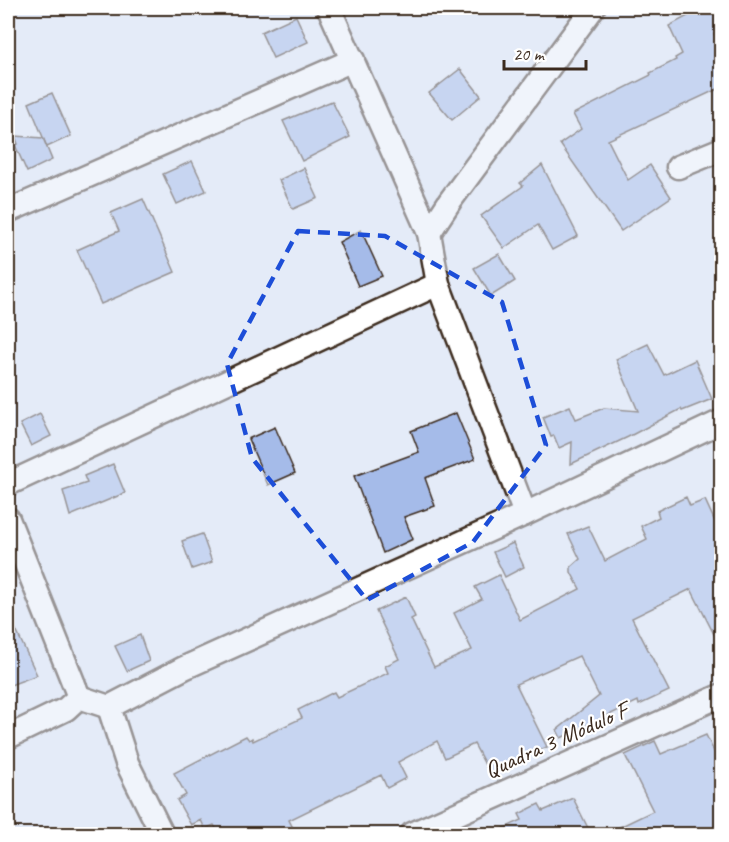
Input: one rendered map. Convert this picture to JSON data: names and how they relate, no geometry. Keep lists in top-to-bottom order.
{
  "streets": {
    "street": ["Quadra 3 Módulo F"]
  },
  "scale_bar": "20 m"
}
